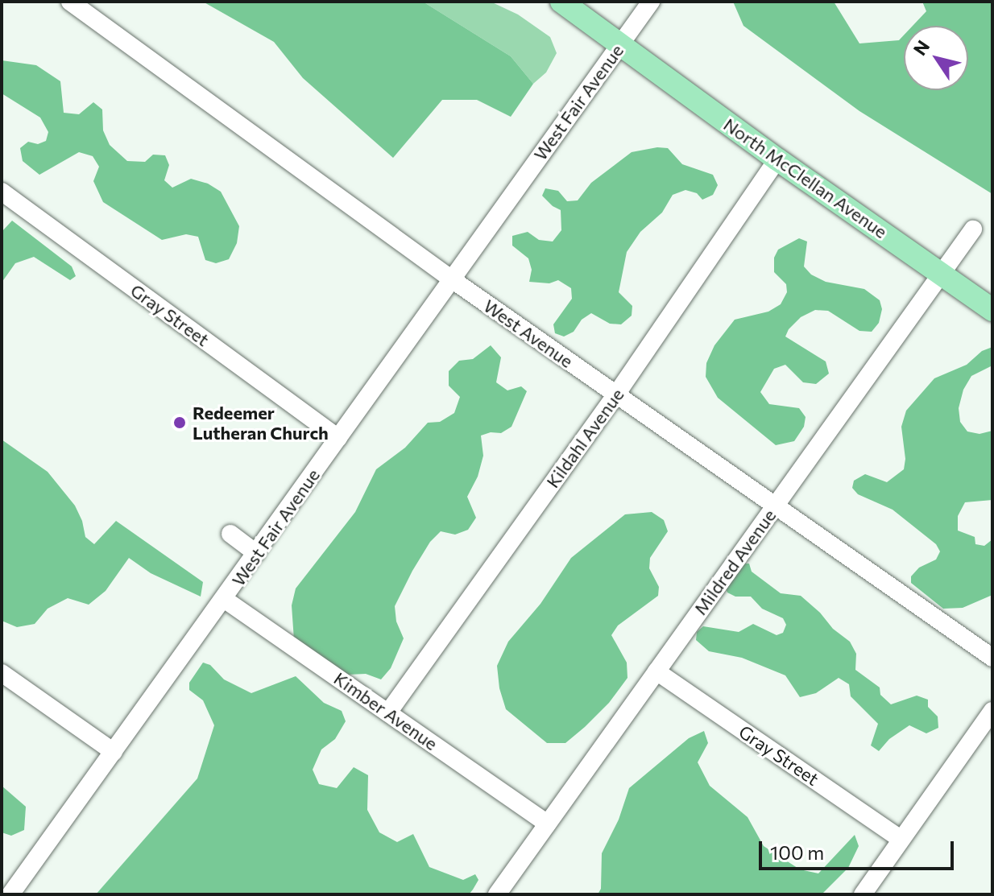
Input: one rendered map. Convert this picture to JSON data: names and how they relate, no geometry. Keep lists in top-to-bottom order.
{
  "streets": {
    "main road": ["North McClellan Avenue"],
    "street": [
      "West Fair Avenue",
      "Gray Street",
      "West Avenue",
      "Kildahl Avenue",
      "Mildred Avenue",
      "Kimber Avenue"
    ]
  },
  "crossings": [
    ["West Fair Avenue", "North McClellan Avenue"],
    ["West Fair Avenue", "Gray Street"],
    ["West Fair Avenue", "West Avenue"],
    ["West Fair Avenue", "Kimber Avenue"],
    ["North McClellan Avenue", "Kildahl Avenue"],
    ["North McClellan Avenue", "Mildred Avenue"],
    ["Gray Street", "Mildred Avenue"],
    ["West Avenue", "Kildahl Avenue"],
    ["West Avenue", "Mildred Avenue"],
    ["Kildahl Avenue", "Kimber Avenue"],
    ["Mildred Avenue", "Kimber Avenue"]
  ],
  "places": ["Redeemer Lutheran Church"],
  "scale_bar": "100 m",
  "north": "top left"
}
